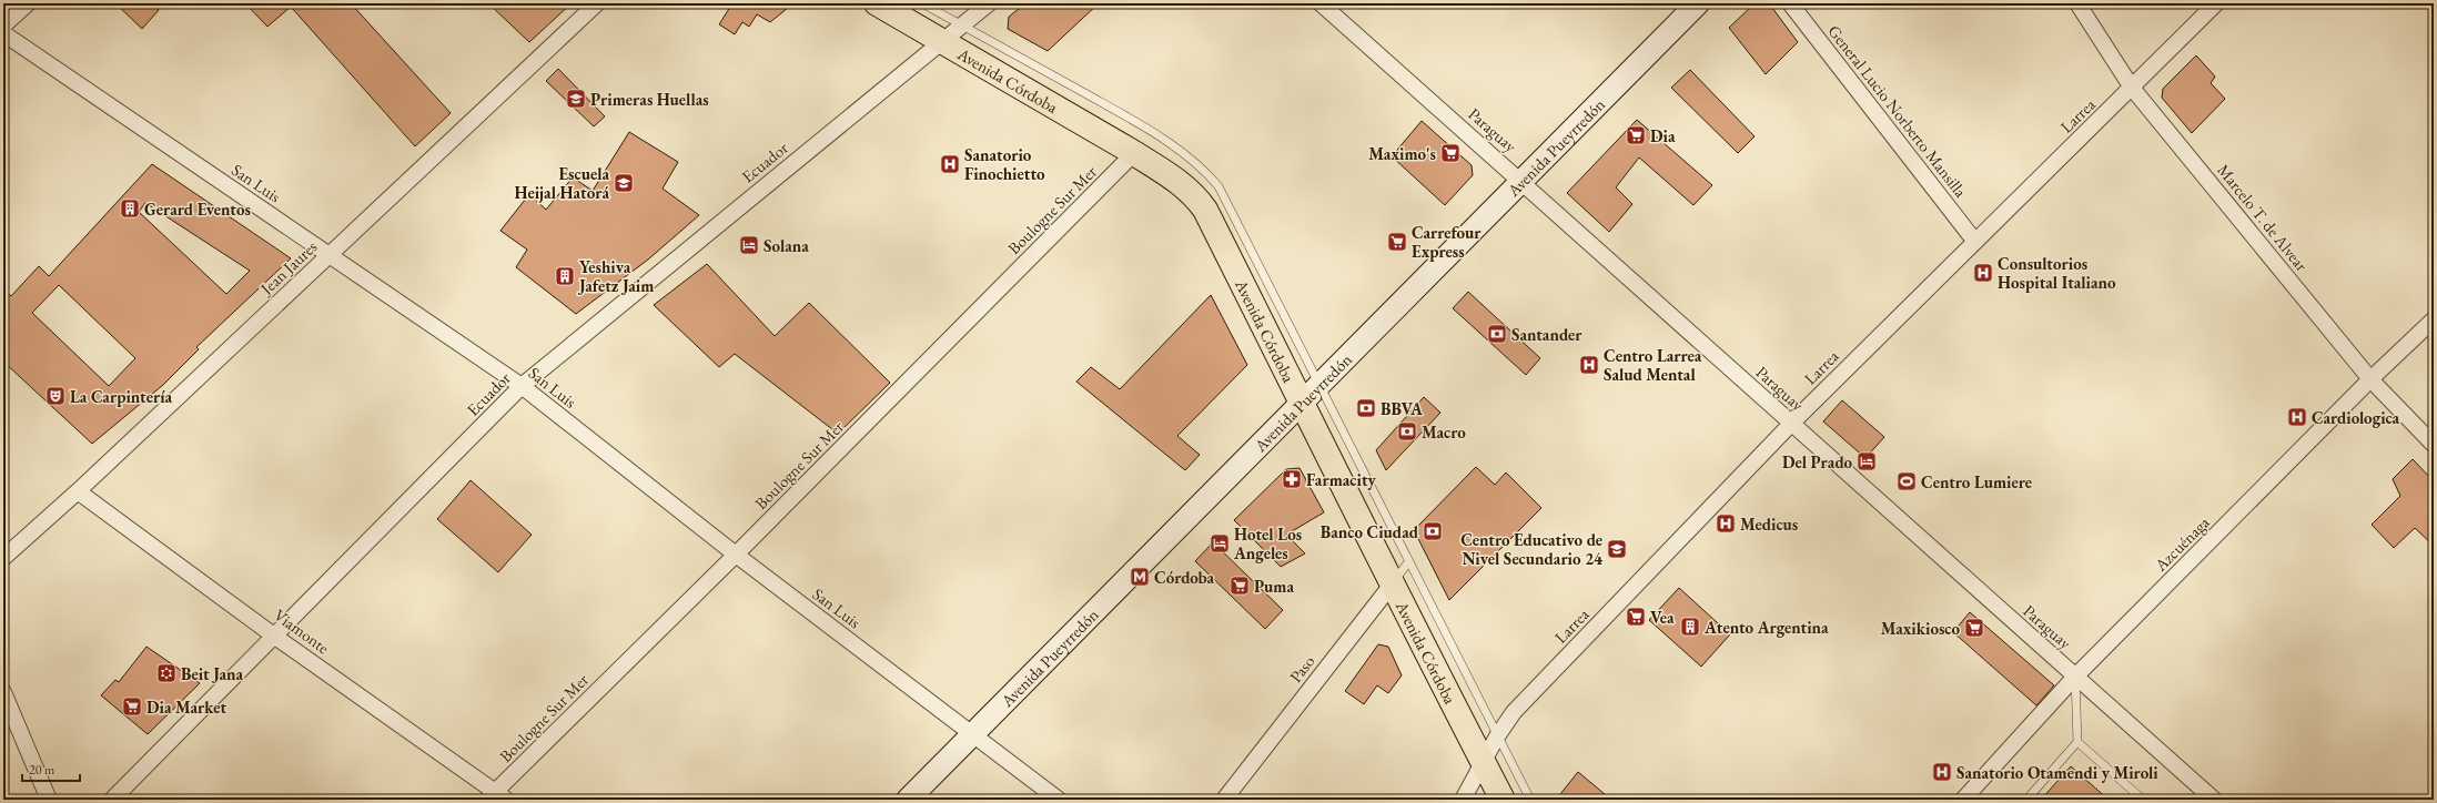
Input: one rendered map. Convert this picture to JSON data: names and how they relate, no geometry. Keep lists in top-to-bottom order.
{
  "streets": {
    "main road": ["Avenida Córdoba", "Avenida Pueyrredón"],
    "street": [
      "General Lucio Norberto Mansilla",
      "Larrea",
      "Paraguay",
      "Ecuador",
      "San Luis",
      "Boulogne Sur Mer",
      "Marcelo T. de Alvear",
      "Jean Jaures",
      "Azcuénaga",
      "Viamonte",
      "Paso"
    ]
  },
  "crossings": [
    ["Avenida Córdoba", "Larrea"],
    ["Avenida Córdoba", "Avenida Pueyrredón"],
    ["Avenida Córdoba", "Ecuador"],
    ["Avenida Córdoba", "Boulogne Sur Mer"],
    ["Avenida Córdoba", "Paso"],
    ["General Lucio Norberto Mansilla", "Larrea"],
    ["Larrea", "Paraguay"],
    ["Larrea", "Marcelo T. de Alvear"],
    ["Paraguay", "Avenida Pueyrredón"],
    ["Paraguay", "Azcuénaga"],
    ["Avenida Pueyrredón", "San Luis"],
    ["Ecuador", "San Luis"],
    ["Ecuador", "Viamonte"],
    ["San Luis", "Boulogne Sur Mer"],
    ["San Luis", "Jean Jaures"],
    ["Boulogne Sur Mer", "Viamonte"],
    ["Marcelo T. de Alvear", "Azcuénaga"],
    ["Jean Jaures", "Viamonte"]
  ],
  "places": {
    "school or university": ["Primeras Huellas", "Escuela Heijal Hatorá", "Centro Educativo de Nivel Secundario 24"],
    "supermarket": [
      "Dia",
      "Maximo's",
      "Carrefour Express",
      "Puma",
      "Vea",
      "Maxikiosco",
      "Dia Market"
    ],
    "hospital": [
      "Sanatorio Finochietto",
      "Consultorios Hospital Italiano",
      "Centro Larrea Salud Mental",
      "Cardiologica",
      "Medicus",
      "Sanatorio Otamendi y Miroli"
    ],
    "building": ["Gerard Eventos", "Yeshiva Jafetz Jaim", "Atento Argentina"],
    "hotel": ["Solana", "Del Prado", "Hotel Los Angeles"],
    "bank": [
      "Santander",
      "BBVA",
      "Macro",
      "Banco Ciudad"
    ],
    "theatre": ["La Carpintería"],
    "pharmacy": ["Farmacity"],
    "sports": ["Centro Lumiere"],
    "metro station": ["Córdoba"],
    "synagogue": ["Beit Jana"]
  },
  "scale_bar": "20 m"
}
